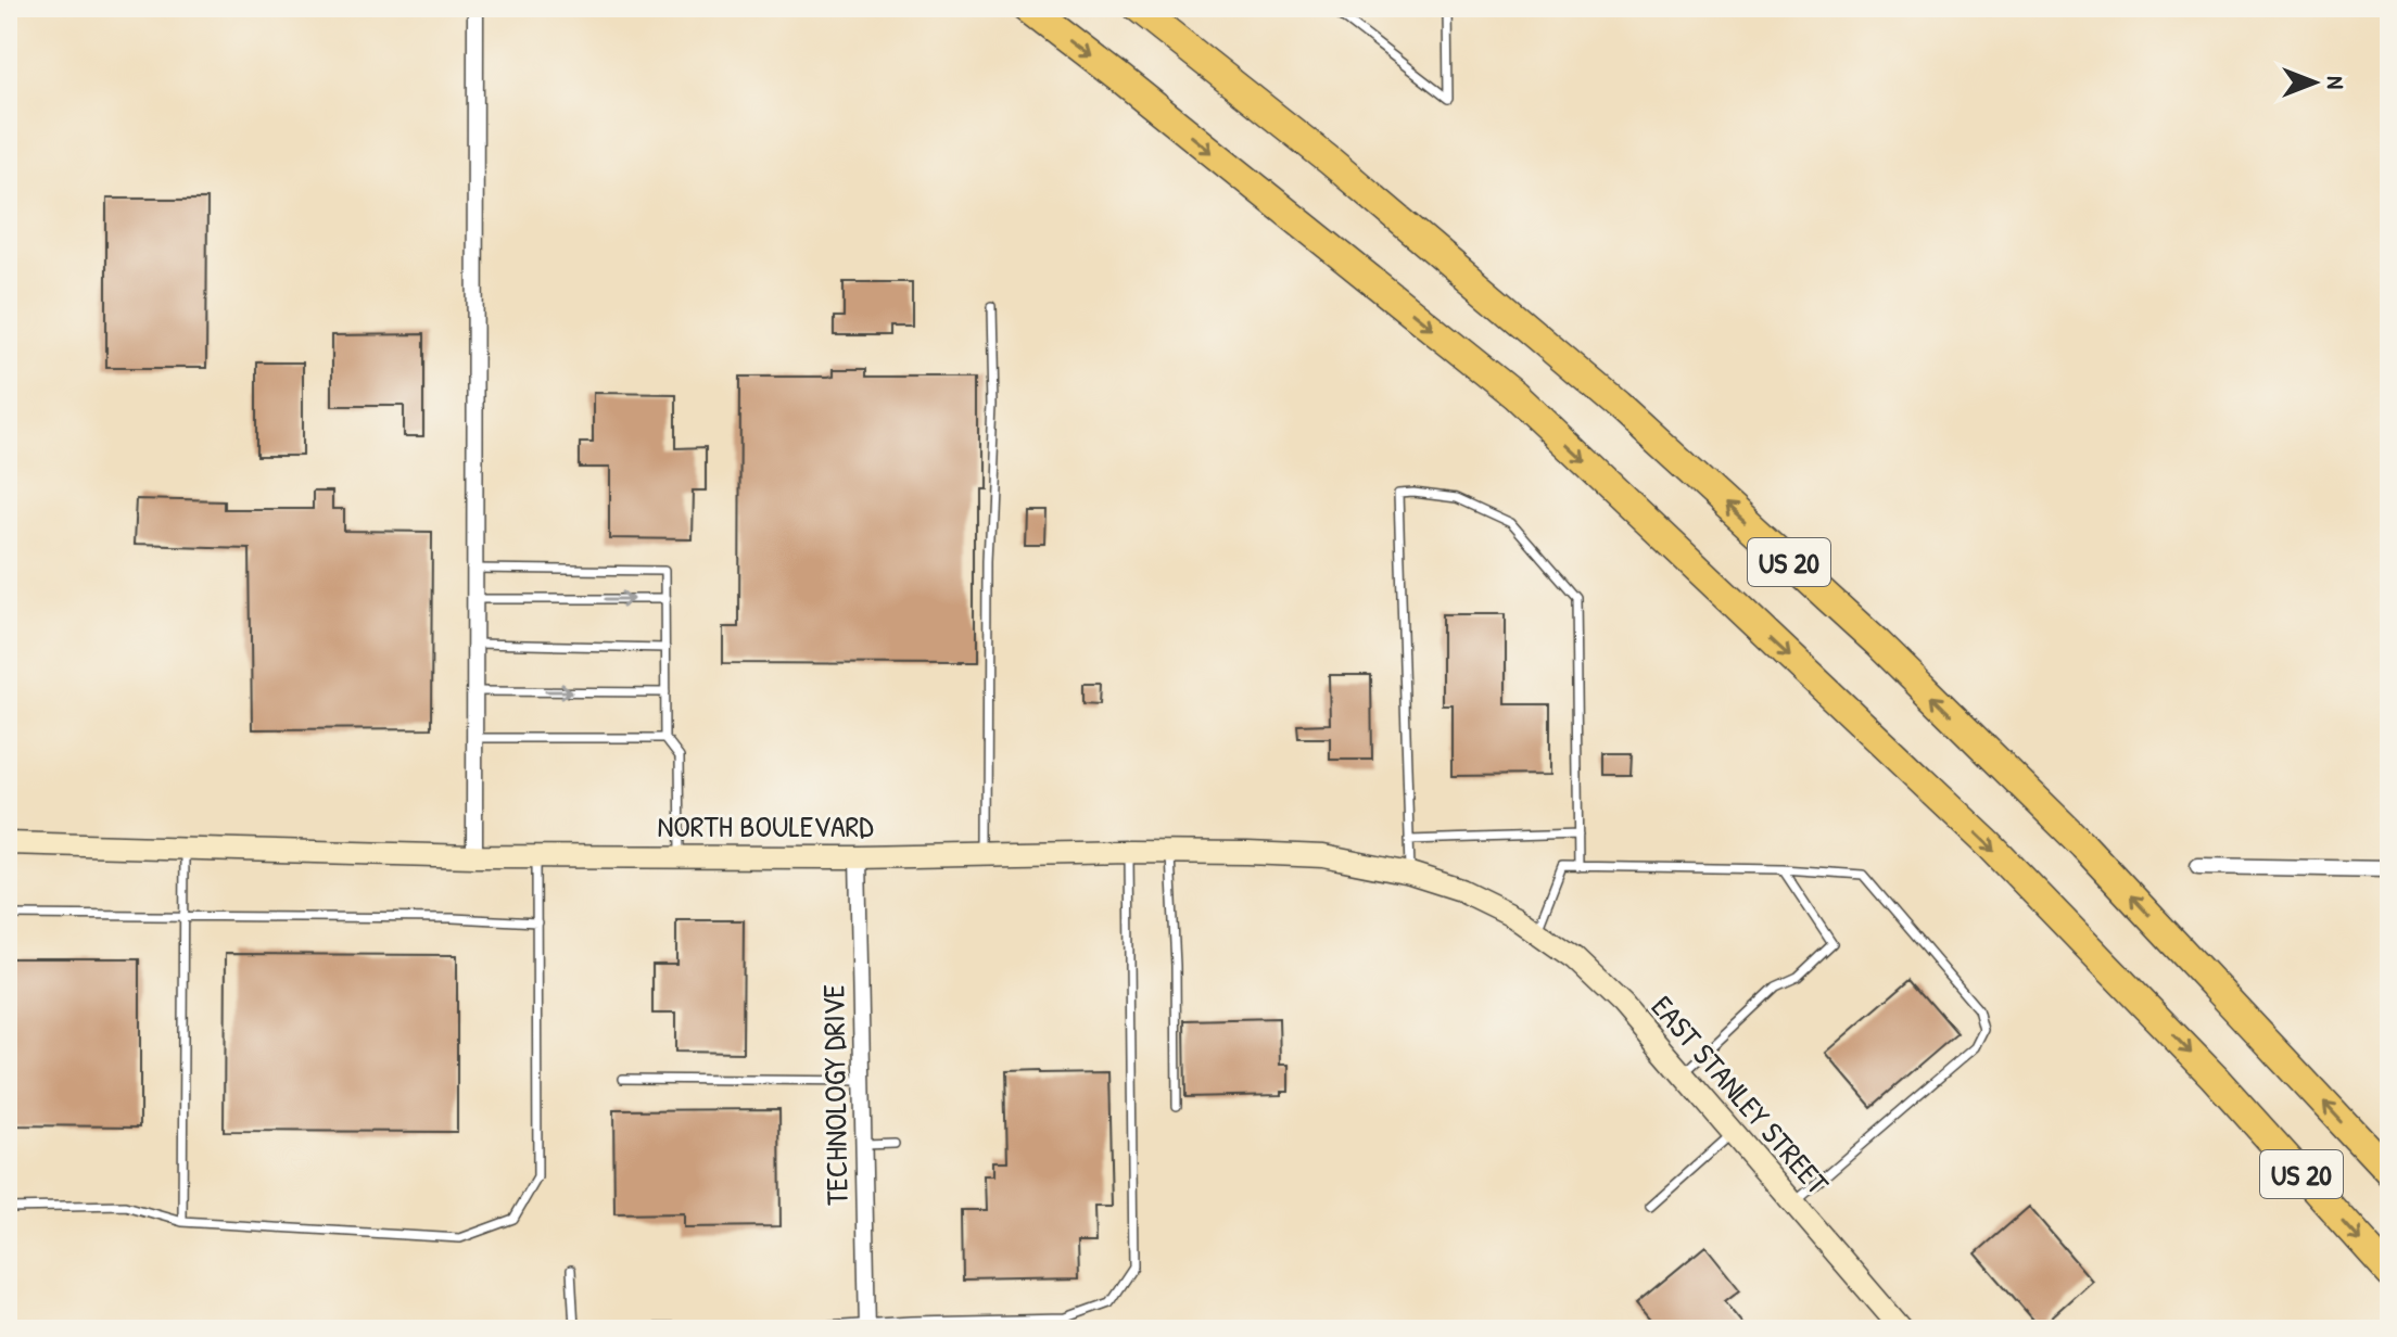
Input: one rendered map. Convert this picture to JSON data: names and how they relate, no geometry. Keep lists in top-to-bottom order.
{
  "streets": {
    "highway": ["US 20"],
    "street": ["NORTH BOULEVARD", "TECHNOLOGY DRIVE", "EAST STANLEY STREET"]
  },
  "crossings": [
    ["NORTH BOULEVARD", "TECHNOLOGY DRIVE"],
    ["NORTH BOULEVARD", "EAST STANLEY STREET"]
  ],
  "north": "right"
}
